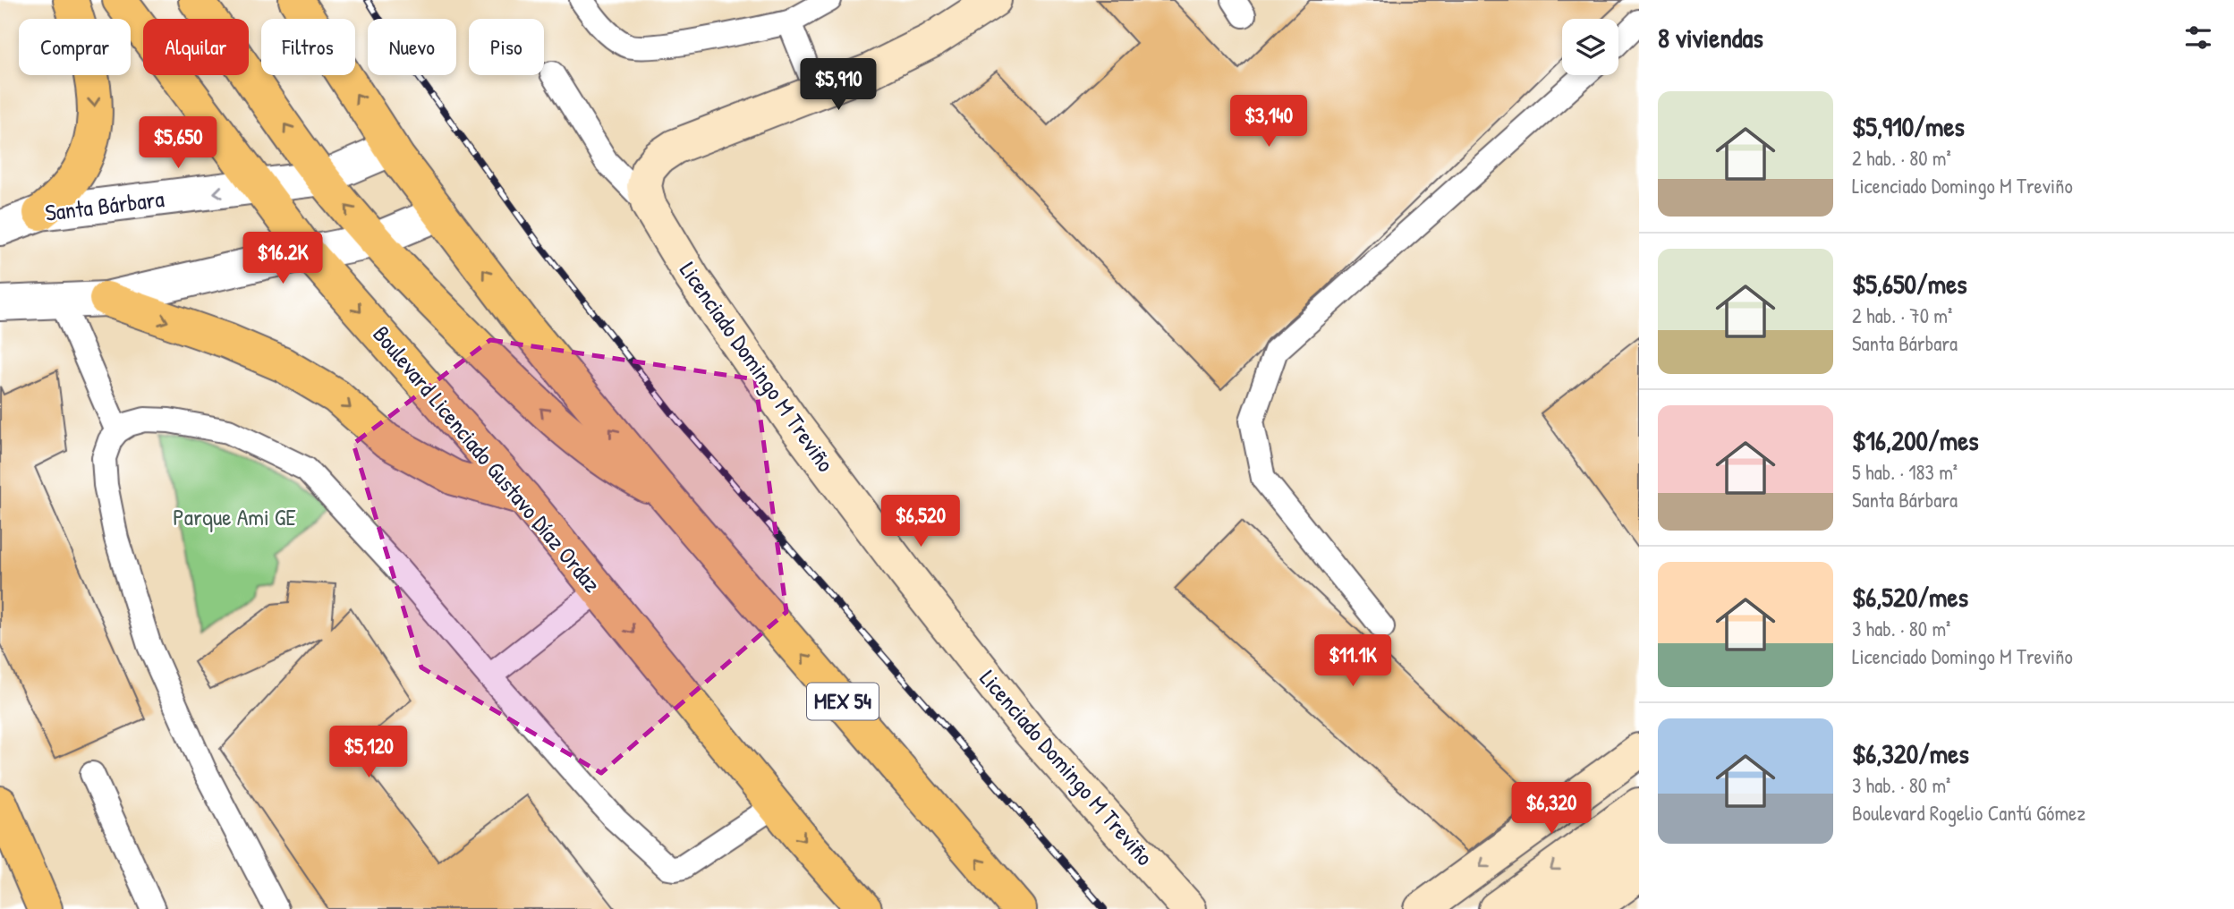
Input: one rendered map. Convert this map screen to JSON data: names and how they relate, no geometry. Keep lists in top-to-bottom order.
{
  "streets": {
    "main road": ["Licenciado Domingo M Treviño", "Boulevard Licenciado Gustavo Díaz Ordaz", "MEX 54"],
    "street": ["Santa Bárbara"]
  },
  "crossings": [
    ["Santa Bárbara", "Boulevard Licenciado Gustavo Díaz Ordaz"],
    ["Santa Bárbara", "MEX 54"]
  ],
  "parks": ["Parque Ami GE"],
  "page": {
    "heading": "8 viviendas",
    "chip": [
      "Comprar",
      "Alquilar",
      "Filtros",
      "Nuevo",
      "Piso"
    ],
    "price": [
      "$5,910",
      "$3,140",
      "$5,650",
      "$16.2K",
      "$6,520",
      "$11.1K",
      "$5,120",
      "$6,320"
    ],
    "list": [
      {
        "name": "$5,910/mes",
        "note": "2 hab. · 80 m² · Licenciado Domingo M Treviño"
      },
      {
        "name": "$5,650/mes",
        "note": "2 hab. · 70 m² · Santa Bárbara"
      },
      {
        "name": "$16,200/mes",
        "note": "5 hab. · 183 m² · Santa Bárbara"
      },
      {
        "name": "$6,520/mes",
        "note": "3 hab. · 80 m² · Licenciado Domingo M Treviño"
      },
      {
        "name": "$6,320/mes",
        "note": "3 hab. · 80 m² · Boulevard Rogelio Cantú Gómez"
      }
    ]
  }
}
